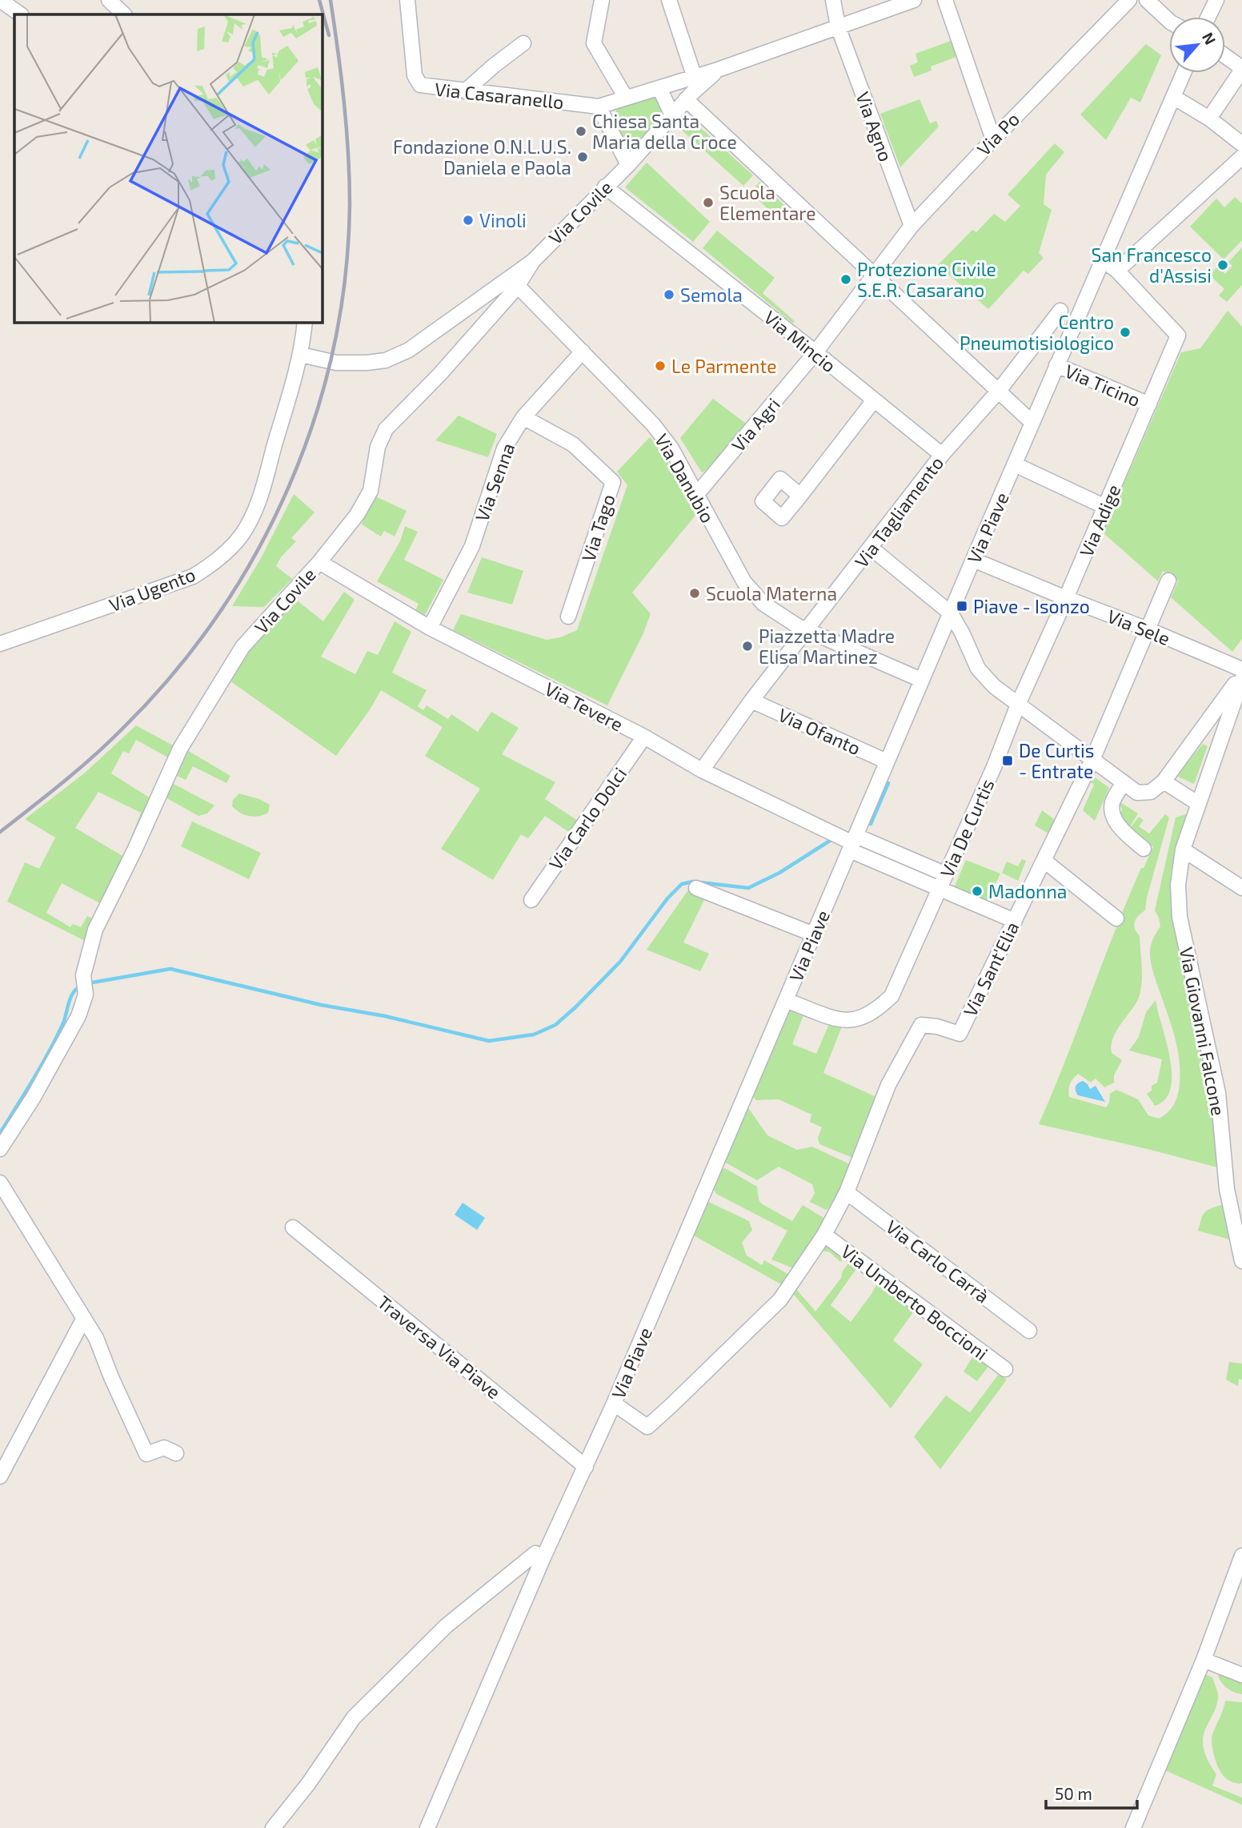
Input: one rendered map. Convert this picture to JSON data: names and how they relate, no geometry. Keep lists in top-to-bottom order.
{
  "streets": {
    "street": [
      "Via Casaranello",
      "Via Agno",
      "Via Po",
      "Via Covile",
      "Via Mincio",
      "Via Ticino",
      "Via Agri",
      "Via Danubio",
      "Via Senna",
      "Via Tagliamento",
      "Via Adige",
      "Via Tago",
      "Via Piave",
      "Via Ugento",
      "Via Sele",
      "Via Tevere",
      "Via Ofanto",
      "Via Carlo Dolci",
      "Via De Curtis",
      "Via Sant'Elia",
      "Via Giovanni Falcone",
      "Via Carlo Carrà",
      "Via Umberto Boccioni",
      "Traversa Via Piave"
    ]
  },
  "crossings": [
    ["Via Agno", "Via Po"],
    ["Via Po", "Via Agri"],
    ["Via Covile", "Via Mincio"],
    ["Via Covile", "Via Danubio"],
    ["Via Covile", "Via Tevere"],
    ["Via Mincio", "Via Agri"],
    ["Via Mincio", "Via Tagliamento"],
    ["Via Ticino", "Via Adige"],
    ["Via Ticino", "Via Piave"],
    ["Via Agri", "Via Danubio"],
    ["Via Danubio", "Via Senna"],
    ["Via Danubio", "Via Tagliamento"],
    ["Via Danubio", "Via Piave"],
    ["Via Senna", "Via Tago"],
    ["Via Senna", "Via Tevere"],
    ["Via Tagliamento", "Via Tevere"],
    ["Via Tagliamento", "Via Ofanto"],
    ["Via Adige", "Via Sele"],
    ["Via Adige", "Via De Curtis"],
    ["Via Piave", "Via Sele"],
    ["Via Piave", "Via Tevere"],
    ["Via Piave", "Via Ofanto"],
    ["Via Piave", "Traversa Via Piave"],
    ["Via Sele", "Via Sant'Elia"],
    ["Via Tevere", "Via Carlo Dolci"],
    ["Via Sant'Elia", "Via Carlo Carrà"]
  ],
  "places": {
    "other": [
      "Chiesa Santa Maria della Croce",
      "Fondazione O.N.L.U.S. Daniela e Paola",
      "Scuola Elementare",
      "Vinoli",
      "San Francesco d'Assisi",
      "Protezione Civile S.E.R. Casarano",
      "Semola",
      "Centro Pneumotisiologico",
      "Le Parmente",
      "Scuola Materna",
      "Piazzetta Madre Elisa Martinez",
      "Madonna"
    ],
    "transit": ["Piave - Isonzo", "De Curtis - Entrate"]
  },
  "scale_bar": "50 m",
  "north": "top right"
}
